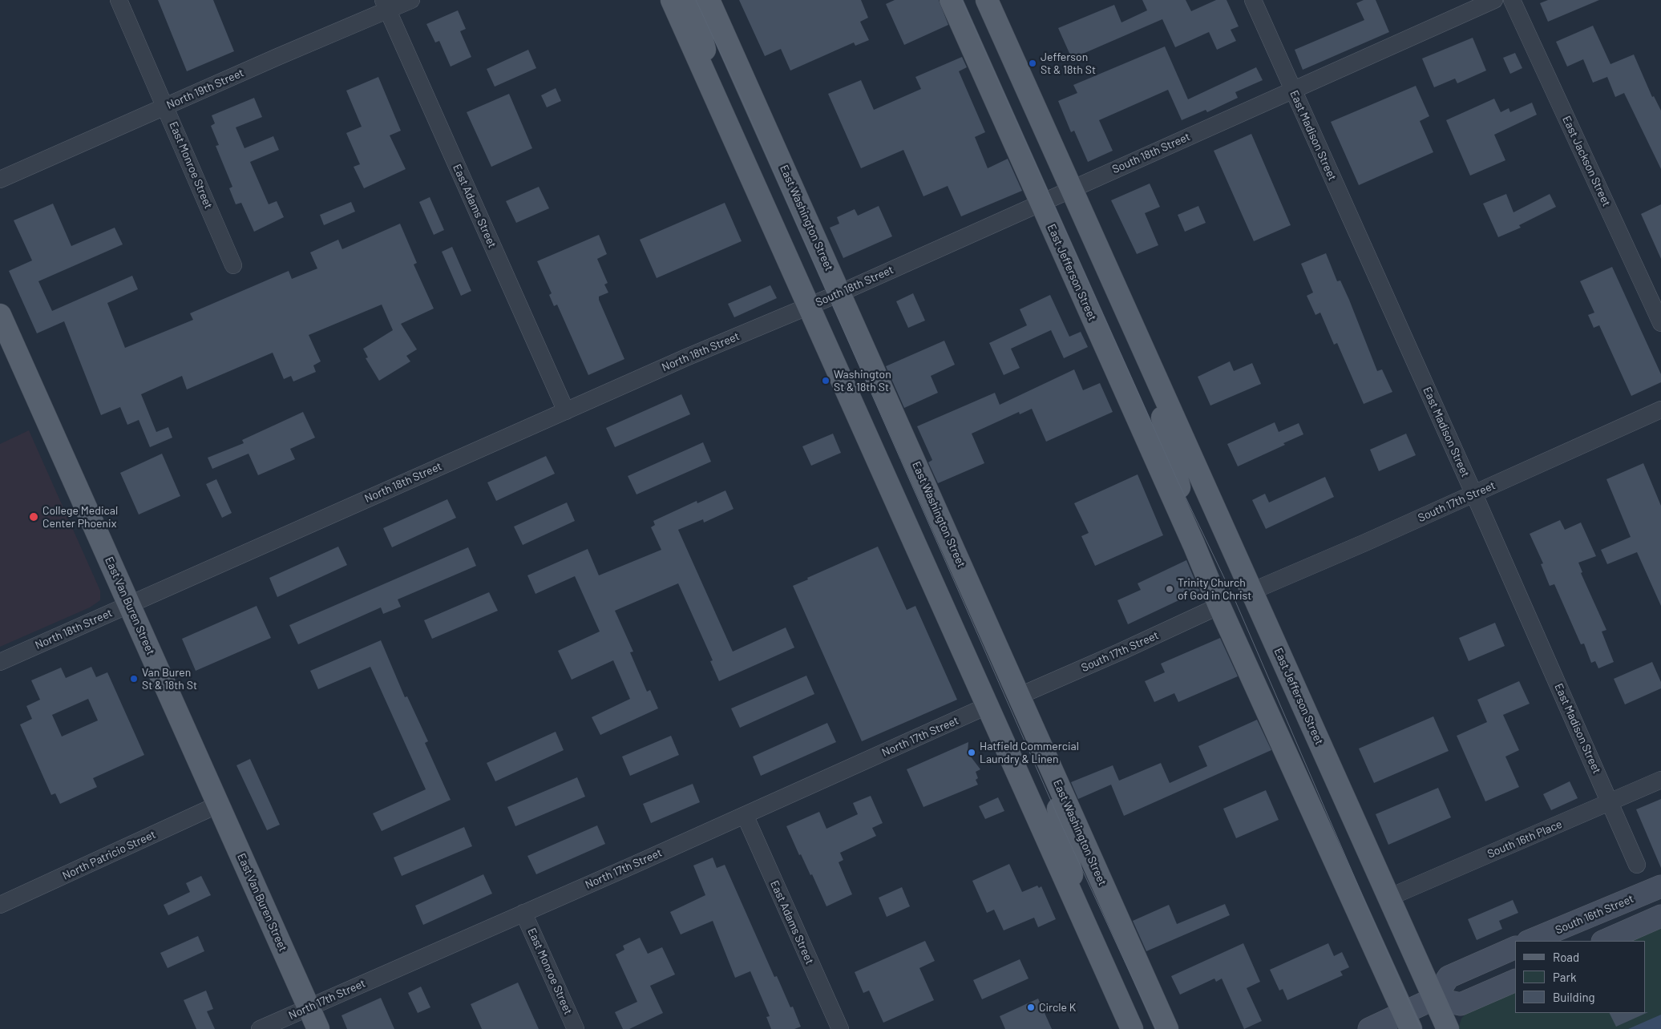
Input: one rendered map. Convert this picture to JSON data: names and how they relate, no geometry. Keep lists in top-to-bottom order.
{
  "streets": {
    "main road": [
      "East Washington Street",
      "East Jefferson Street",
      "East Van Buren Street",
      "South 16th Street"
    ],
    "street": [
      "North 19th Street",
      "East Madison Street",
      "South 18th Street",
      "East Jackson Street",
      "East Monroe Street",
      "East Adams Street",
      "North 18th Street",
      "South 17th Street",
      "North 17th Street",
      "South 16th Place",
      "North Patricio Street"
    ]
  },
  "crossings": [
    ["North 19th Street", "East Monroe Street"],
    ["North 19th Street", "East Adams Street"],
    ["East Madison Street", "South 18th Street"],
    ["East Madison Street", "South 17th Street"],
    ["East Madison Street", "South 16th Place"],
    ["South 18th Street", "East Washington Street"],
    ["South 18th Street", "East Jefferson Street"],
    ["South 18th Street", "North 18th Street"],
    ["East Monroe Street", "North 17th Street"],
    ["East Adams Street", "North 18th Street"],
    ["East Adams Street", "North 17th Street"],
    ["East Washington Street", "South 17th Street"],
    ["East Jefferson Street", "South 17th Street"],
    ["East Jefferson Street", "South 16th Place"],
    ["East Jefferson Street", "South 16th Street"],
    ["North 18th Street", "East Van Buren Street"],
    ["East Van Buren Street", "North 17th Street"],
    ["East Van Buren Street", "North Patricio Street"]
  ],
  "places": [
    "Jefferson St & 18th St",
    "Washington St & 18th St",
    "College Medical Center Phoenix",
    "Trinity Church of God in Christ",
    "Van Buren St & 18th St",
    "Hatfield Commercial Laundry & Linen",
    "Circle K"
  ],
  "legend": ["Road", "Park", "Building"]
}
